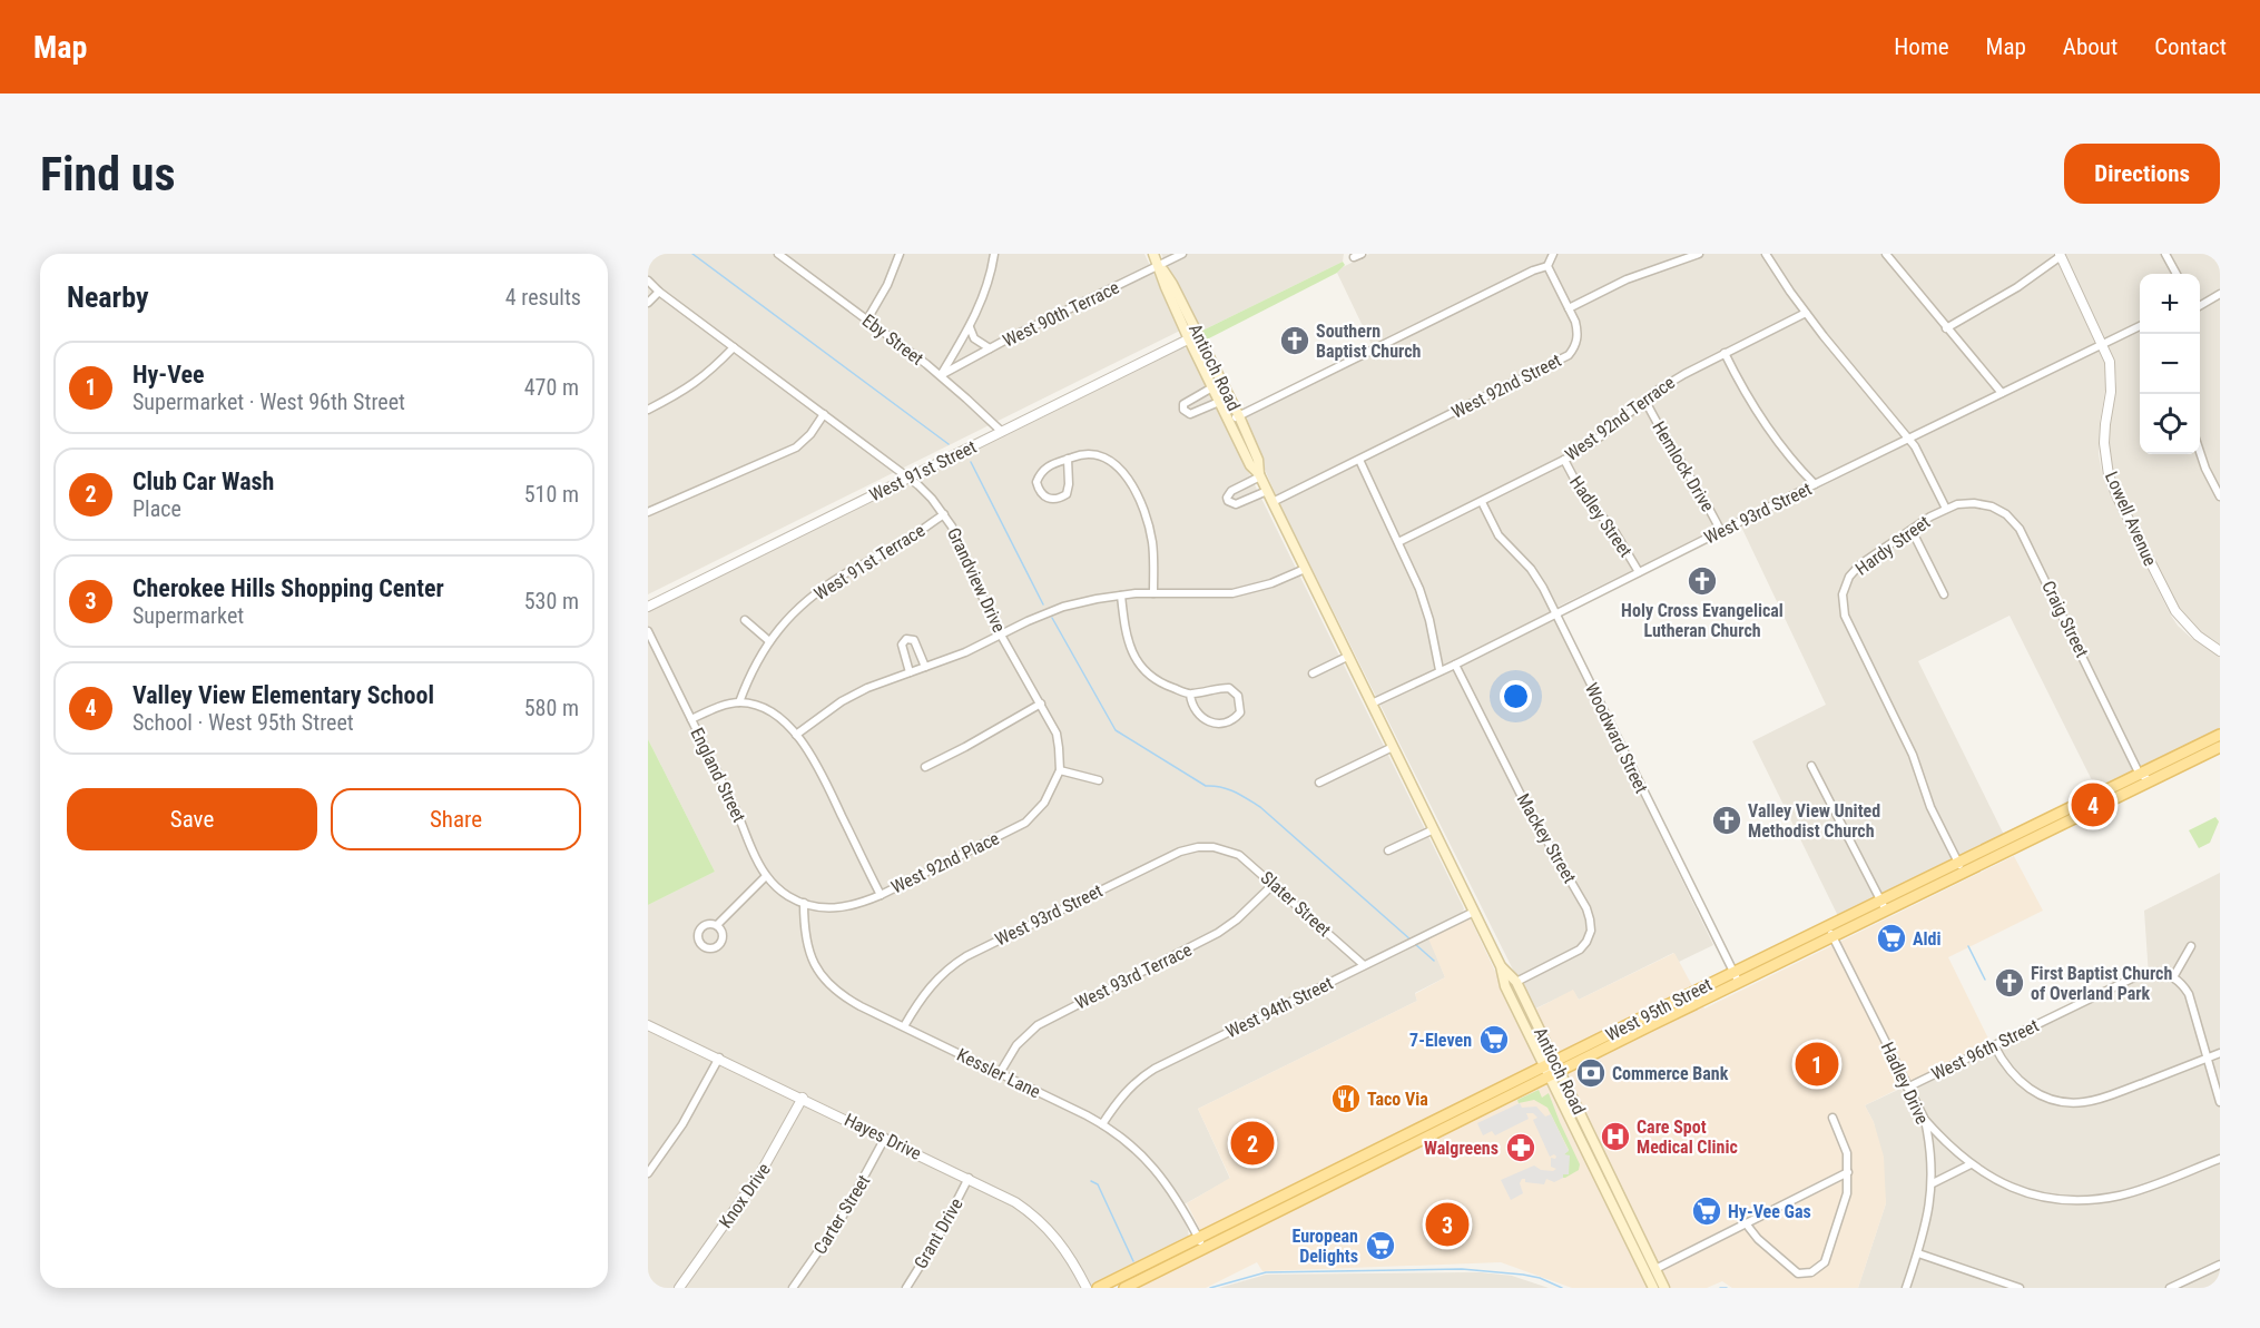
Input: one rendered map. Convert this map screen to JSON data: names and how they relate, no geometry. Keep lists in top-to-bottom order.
{
  "streets": {
    "main road": ["Antioch Road", "West 95th Street"],
    "street": [
      "West 90th Terrace",
      "Eby Street",
      "West 92nd Street",
      "West 92nd Terrace",
      "Hemlock Drive",
      "West 91st Street",
      "West 93rd Street",
      "Hadley Street",
      "Lowell Avenue",
      "Hardy Street",
      "West 91st Terrace",
      "Grandview Drive",
      "Craig Street",
      "Woodward Street",
      "England Street",
      "Mackey Street",
      "West 92nd Place",
      "Slater Street",
      "West 93rd Terrace",
      "West 94th Street",
      "West 96th Street",
      "Kessler Lane",
      "Hadley Drive",
      "Hayes Drive",
      "Knox Drive",
      "Carter Street",
      "Grant Drive"
    ]
  },
  "crossings": [
    ["West 90th Terrace", "Eby Street"],
    ["West 90th Terrace", "Antioch Road"],
    ["Eby Street", "West 91st Street"],
    ["Antioch Road", "West 92nd Street"],
    ["Antioch Road", "West 91st Street"],
    ["Antioch Road", "West 93rd Street"],
    ["Antioch Road", "Mackey Street"],
    ["Antioch Road", "West 94th Street"],
    ["Antioch Road", "West 95th Street"],
    ["West 92nd Terrace", "Hemlock Drive"],
    ["West 92nd Terrace", "Hadley Street"],
    ["West 92nd Terrace", "Hardy Street"],
    ["West 92nd Terrace", "Woodward Street"],
    ["Hemlock Drive", "West 93rd Street"],
    ["West 91st Street", "Grandview Drive"],
    ["West 93rd Street", "Hadley Street"],
    ["West 93rd Street", "Lowell Avenue"],
    ["West 93rd Street", "Hardy Street"],
    ["West 93rd Street", "Woodward Street"],
    ["West 93rd Street", "Mackey Street"],
    ["West 93rd Street", "Slater Street"],
    ["West 93rd Street", "Kessler Lane"],
    ["Hardy Street", "Craig Street"],
    ["Hardy Street", "West 95th Street"],
    ["West 91st Terrace", "Grandview Drive"],
    ["Grandview Drive", "West 92nd Place"],
    ["Craig Street", "West 95th Street"],
    ["Woodward Street", "West 95th Street"],
    ["England Street", "West 92nd Place"],
    ["England Street", "Kessler Lane"],
    ["West 92nd Place", "Kessler Lane"],
    ["Slater Street", "West 93rd Terrace"],
    ["Slater Street", "West 94th Street"],
    ["West 93rd Terrace", "Kessler Lane"],
    ["West 94th Street", "Kessler Lane"],
    ["West 95th Street", "Kessler Lane"],
    ["West 95th Street", "Hadley Drive"],
    ["West 96th Street", "Hadley Drive"],
    ["Hayes Drive", "Knox Drive"],
    ["Hayes Drive", "Carter Street"],
    ["Hayes Drive", "Grant Drive"]
  ],
  "places": {
    "church": [
      "Southern Baptist Church",
      "Holy Cross Evangelical Lutheran Church",
      "Valley View United Methodist Church",
      "First Baptist Church of Overland Park"
    ],
    "supermarket": [
      "Aldi",
      "7-Eleven",
      "Hy-Vee Gas",
      "European Delights"
    ],
    "bank": ["Commerce Bank"],
    "restaurant": ["Taco Via"],
    "hospital": ["Care Spot Medical Clinic"],
    "pharmacy": ["Walgreens"]
  },
  "page": {
    "header": "Map",
    "nav": [
      "Home",
      "Map",
      "About",
      "Contact"
    ],
    "buttons": [
      "Directions",
      ["Save", "Share"]
    ],
    "title": "Find us",
    "heading": ["Nearby", "4 results"],
    "map_buttons": ["+", "−"],
    "list": [
      {
        "mark": "1",
        "name": "Hy-Vee",
        "note": "Supermarket · West 96th Street",
        "value": "470 m"
      },
      {
        "mark": "2",
        "name": "Club Car Wash",
        "note": "Place",
        "value": "510 m"
      },
      {
        "mark": "3",
        "name": "Cherokee Hills Shopping Center",
        "note": "Supermarket",
        "value": "530 m"
      },
      {
        "mark": "4",
        "name": "Valley View Elementary School",
        "note": "School · West 95th Street",
        "value": "580 m"
      }
    ],
    "pins": [
      "4",
      "1",
      "2",
      "3"
    ]
  }
}
